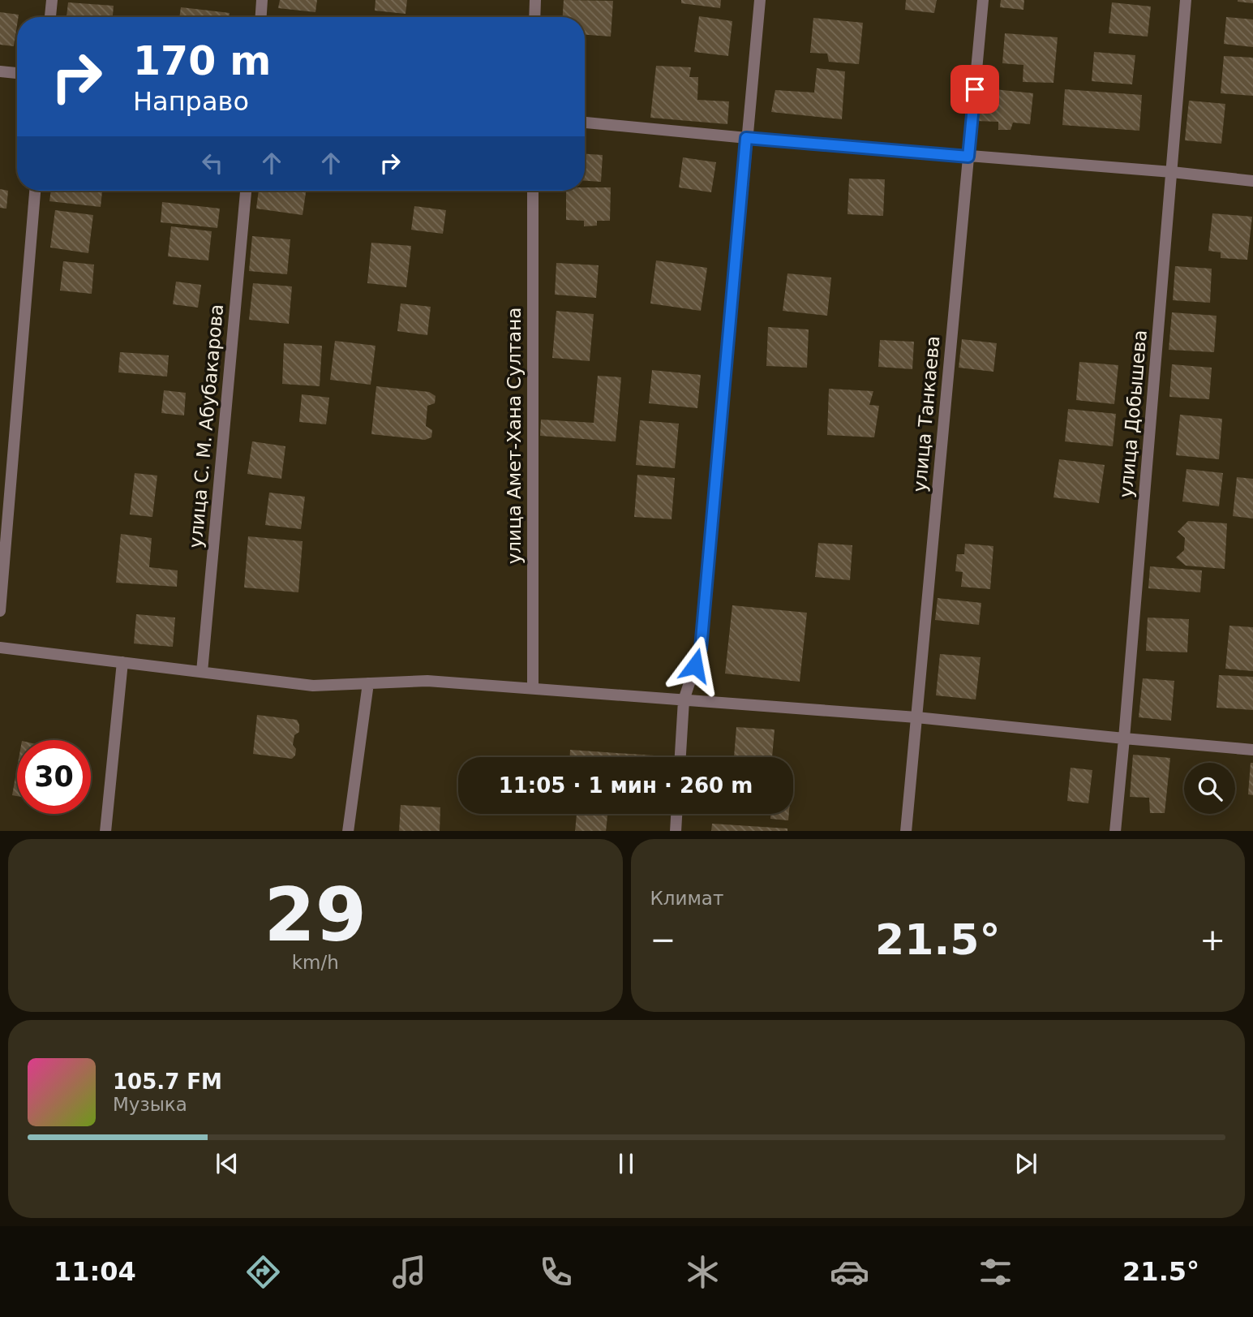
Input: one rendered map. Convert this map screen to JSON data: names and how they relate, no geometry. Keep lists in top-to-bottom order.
{
  "streets": {
    "street": [
      "улица Танкаева",
      "улица Добышева",
      "улица С. М. Абубакарова",
      "улица Амет-Хана Султана"
    ]
  },
  "page": {
    "turn": ["170 m", "Направо"],
    "limit": "30",
    "trip": "11:05 · 1 мин · 260 m",
    "tile": [
      ["29", "km/h"],
      "Климат"
    ],
    "heat": ["−", "21.5°", "+"],
    "song": ["105.7 FM", "Музыка"],
    "tabs": ["11:04", "21.5°"]
  }
}
